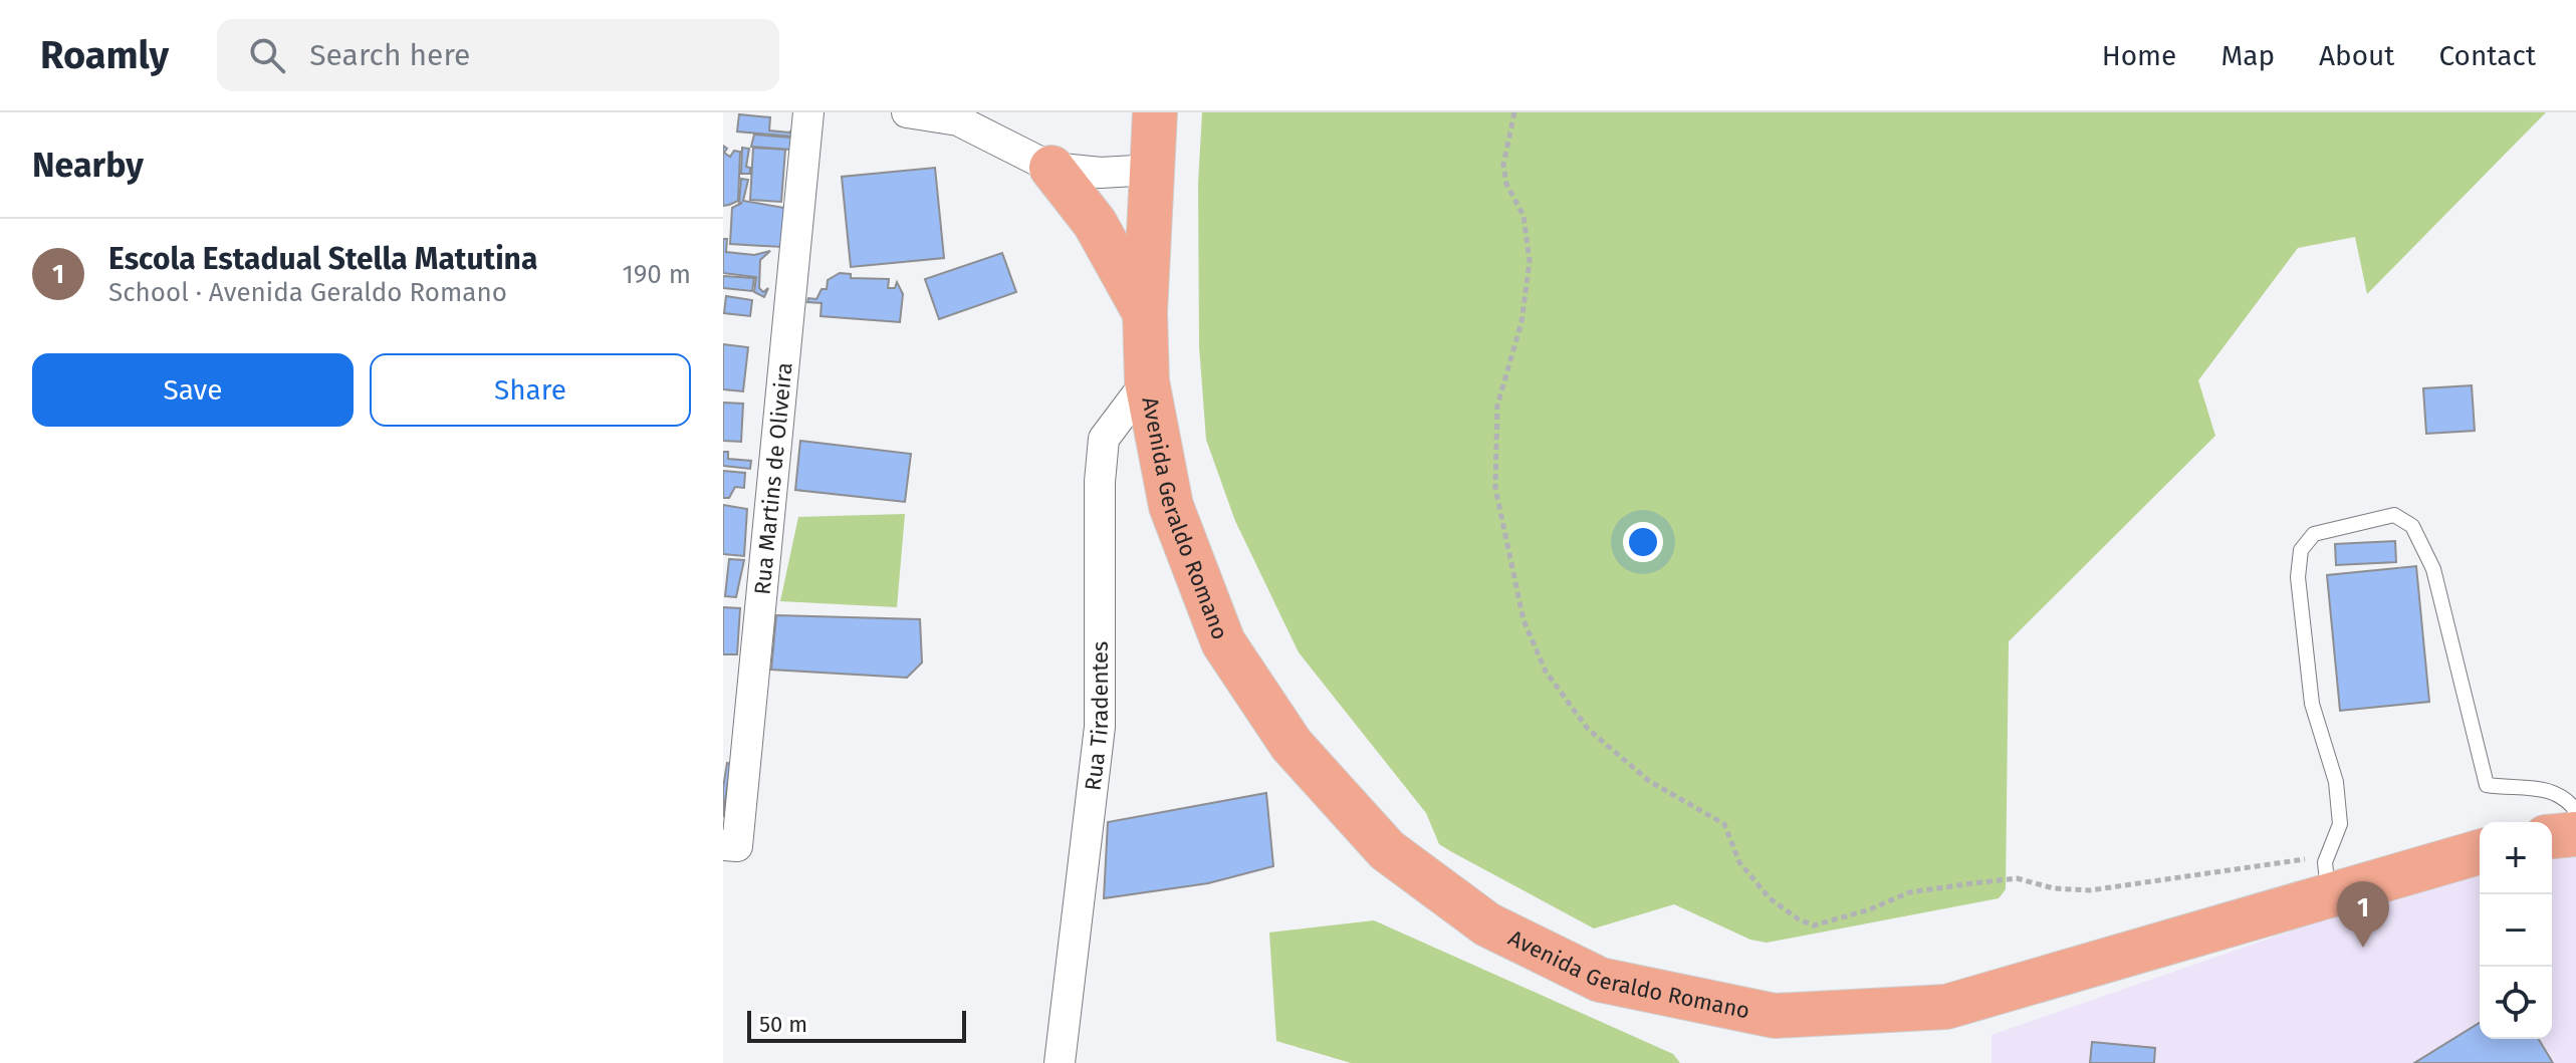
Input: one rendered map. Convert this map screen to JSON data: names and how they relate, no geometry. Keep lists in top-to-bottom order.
{
  "streets": {
    "main road": ["Avenida Geraldo Romano"],
    "street": ["Rua Martins de Oliveira", "Rua Tiradentes"]
  },
  "crossings": [
    ["Avenida Geraldo Romano", "Rua Tiradentes"]
  ],
  "scale_bar": "50 m",
  "page": {
    "header": "Roamly",
    "search": "Search here",
    "nav": [
      "Home",
      "Map",
      "About",
      "Contact"
    ],
    "heading": "Nearby",
    "list": [
      {
        "mark": "1",
        "name": "Escola Estadual Stella Matutina",
        "note": "School · Avenida Geraldo Romano",
        "value": "190 m"
      }
    ],
    "buttons": ["Save", "Share"],
    "map_buttons": ["+", "−"],
    "pins": "1",
    "scale": "50 m"
  }
}
